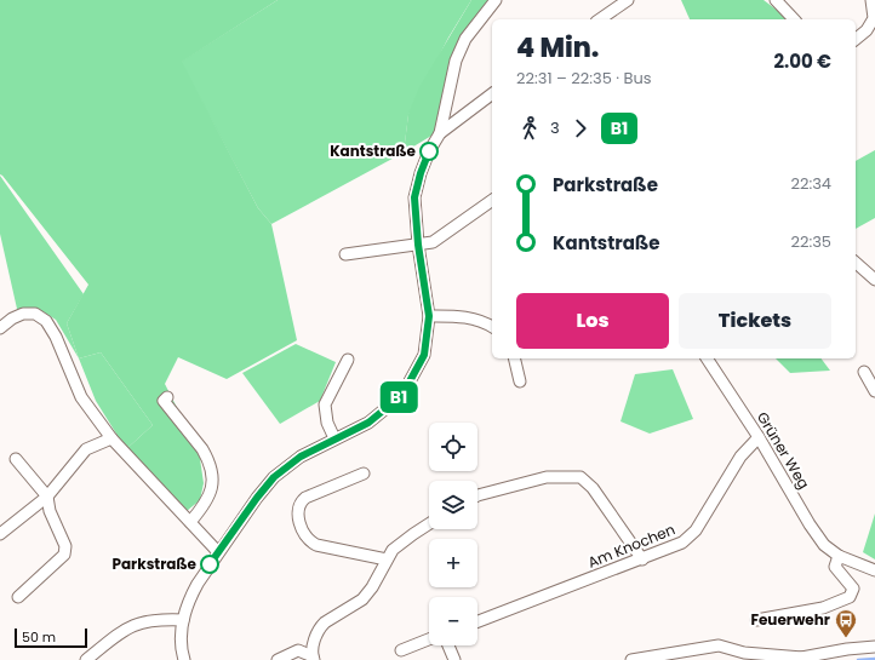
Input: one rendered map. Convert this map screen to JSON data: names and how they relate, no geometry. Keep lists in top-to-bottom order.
{
  "streets": {
    "street": ["Grüner Weg", "Am Knochen"]
  },
  "crossings": [
    ["Grüner Weg", "Am Knochen"]
  ],
  "places": {
    "other": ["Kantstraße", "Parkstraße"],
    "bus stop": ["Feuerwehr"]
  },
  "lines": ["bus line B1"],
  "scale_bar": "50 m",
  "page": {
    "on_map": "B1",
    "heading": ["4 Min.", "22:31 – 22:35 · Bus", "2.00 €"],
    "legs": ["3", "B1"],
    "list": [
      {
        "name": "Parkstraße",
        "value": "22:34"
      },
      {
        "name": "Kantstraße",
        "value": "22:35"
      }
    ],
    "buttons": ["Los", "Tickets"],
    "map_buttons": ["+", "−"],
    "scale": "50 m"
  }
}
